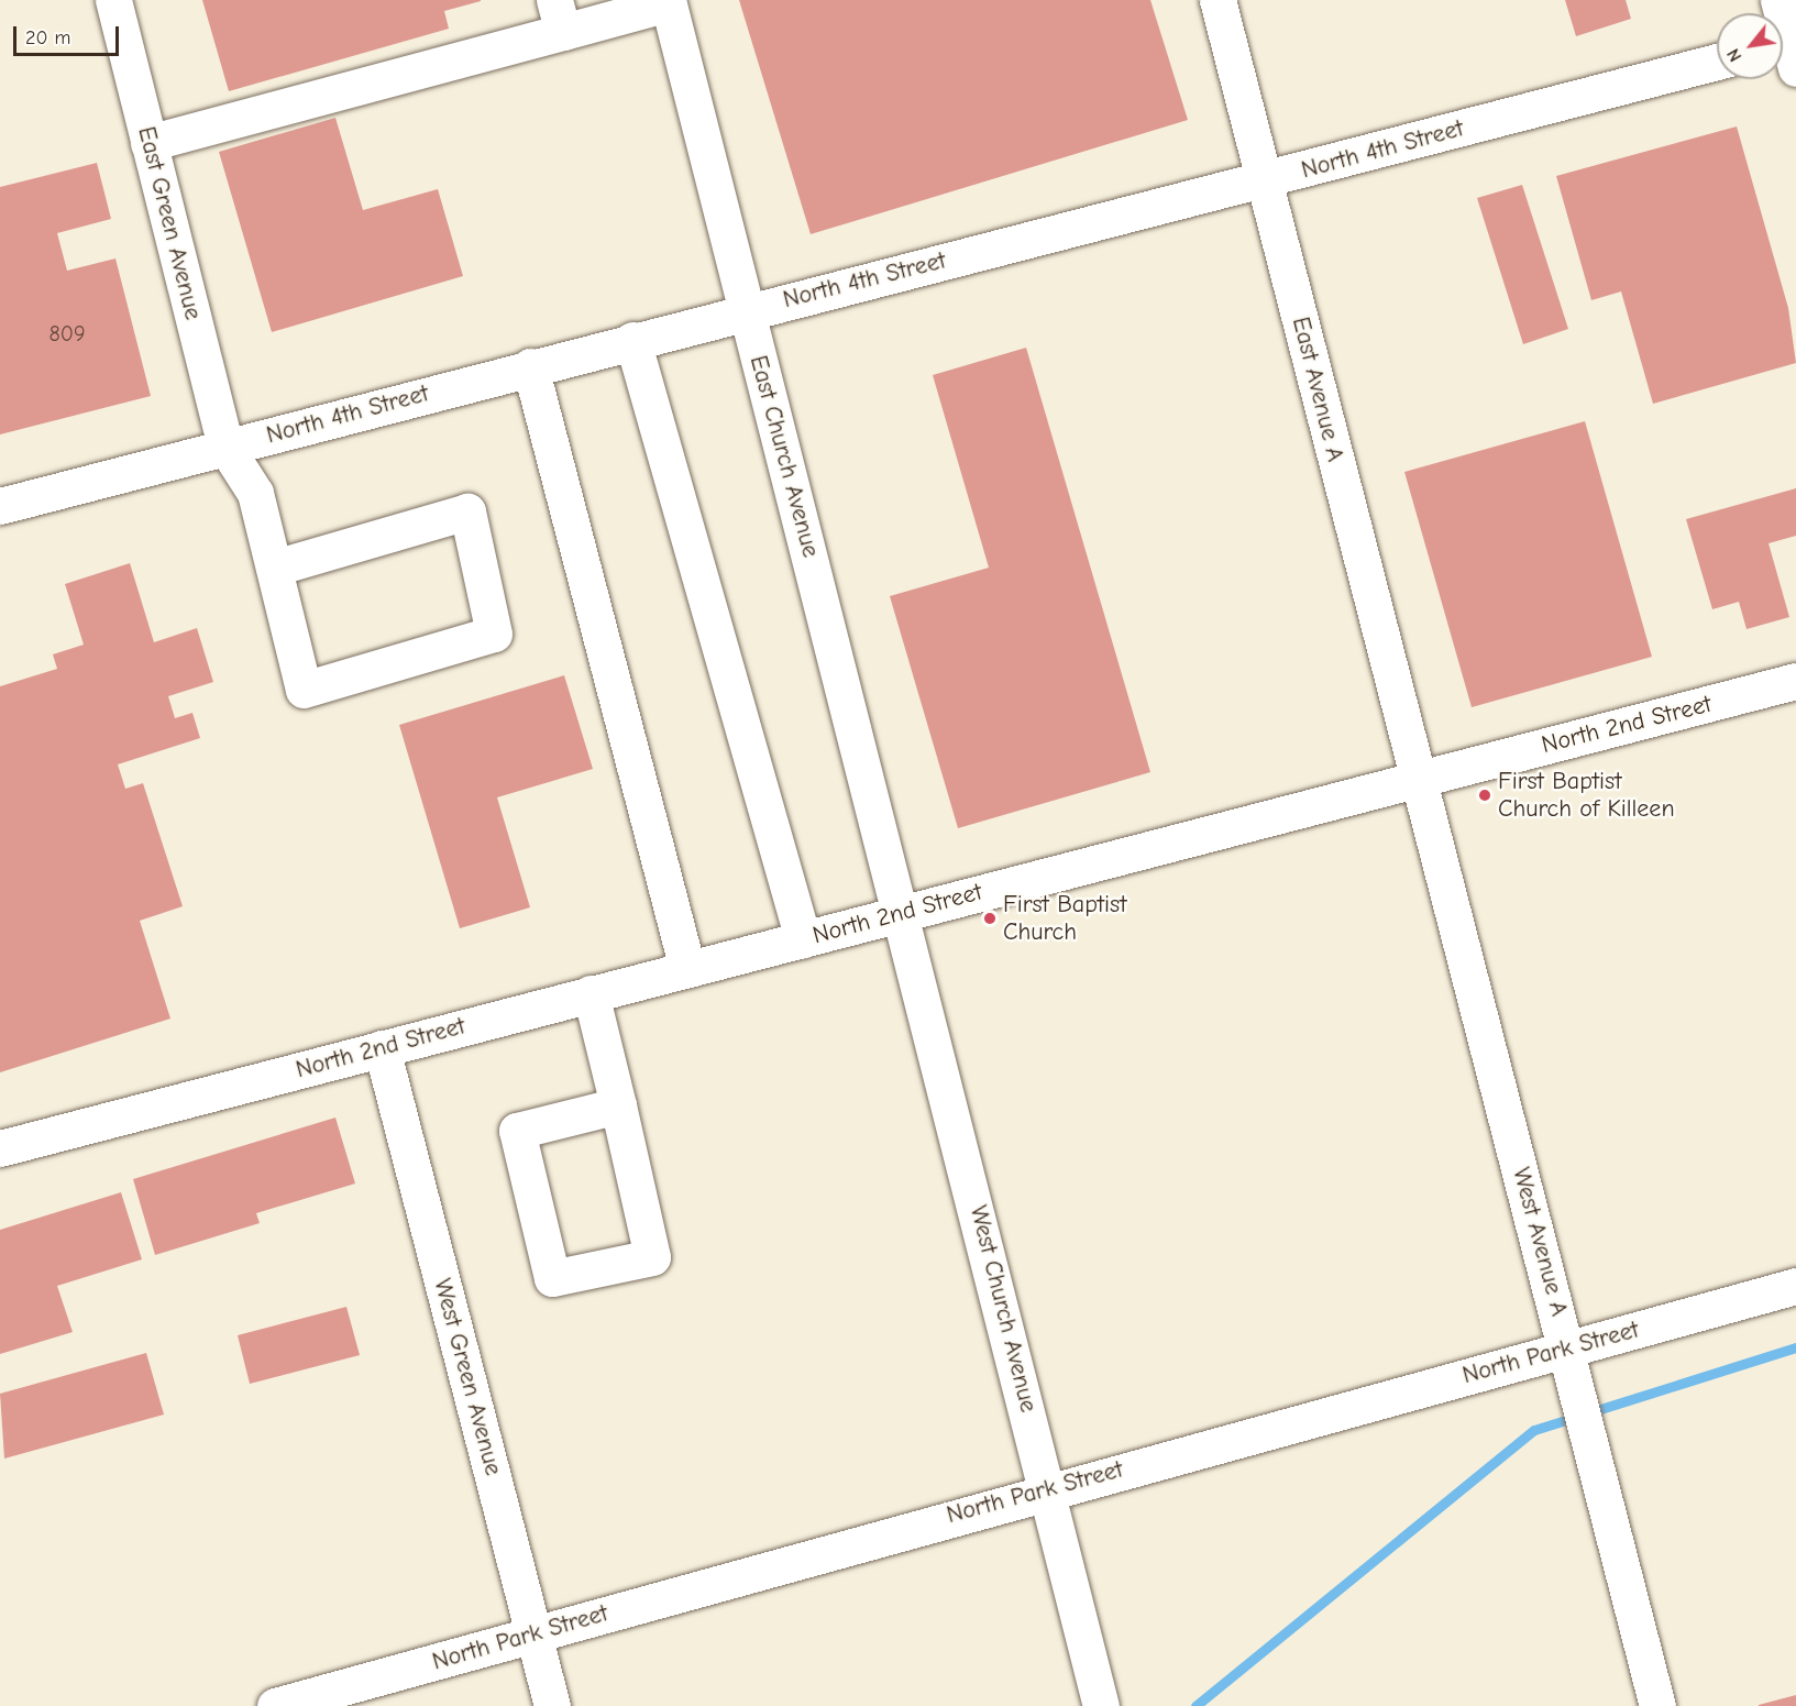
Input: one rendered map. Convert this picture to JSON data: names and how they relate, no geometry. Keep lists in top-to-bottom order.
{
  "streets": {
    "street": [
      "North 4th Street",
      "East Green Avenue",
      "East Avenue A",
      "East Church Avenue",
      "North 2nd Street",
      "West Avenue A",
      "West Church Avenue",
      "North Park Street",
      "West Green Avenue"
    ]
  },
  "crossings": [
    ["North 4th Street", "East Green Avenue"],
    ["North 4th Street", "East Avenue A"],
    ["North 4th Street", "East Church Avenue"],
    ["East Avenue A", "North 2nd Street"],
    ["East Avenue A", "West Avenue A"],
    ["East Church Avenue", "North 2nd Street"],
    ["East Church Avenue", "West Church Avenue"],
    ["North 2nd Street", "West Avenue A"],
    ["North 2nd Street", "West Church Avenue"],
    ["North 2nd Street", "West Green Avenue"],
    ["West Avenue A", "North Park Street"],
    ["West Church Avenue", "North Park Street"],
    ["North Park Street", "West Green Avenue"]
  ],
  "places": ["First Baptist Church of Killeen", "First Baptist Church"],
  "house_numbers": ["809"],
  "scale_bar": "20 m",
  "north": "bottom left"
}
